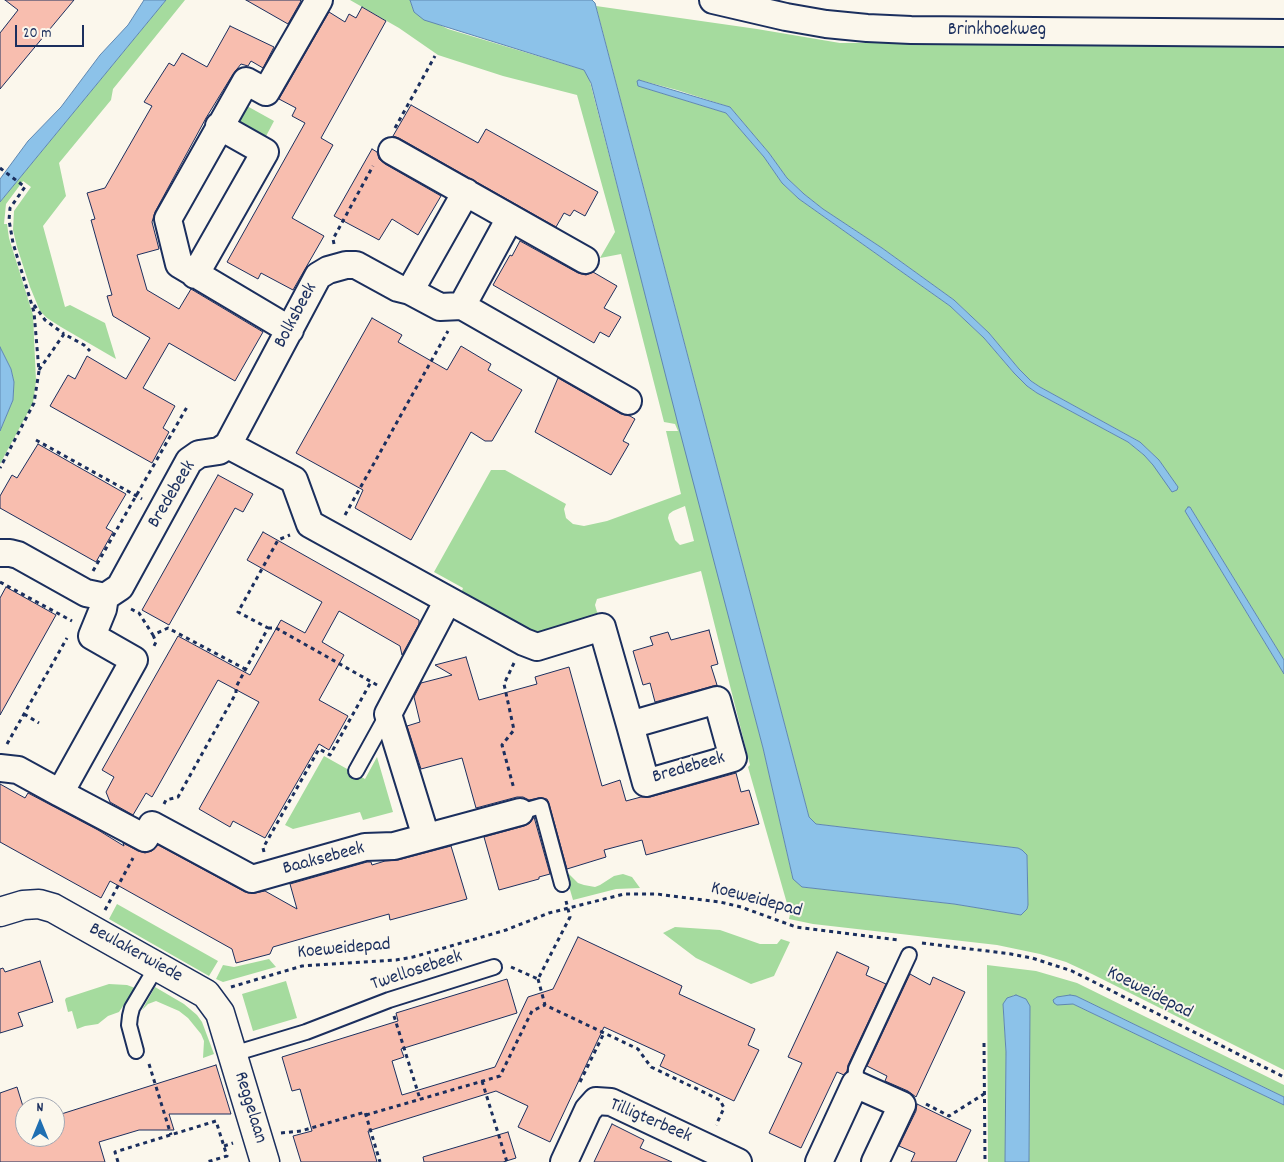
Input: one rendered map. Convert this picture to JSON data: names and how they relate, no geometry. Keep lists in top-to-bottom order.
{
  "streets": {
    "street": [
      "Brinkhoekweg",
      "Bolksbeek",
      "Bredebeek",
      "Baaksebeek",
      "Beulakerwiede",
      "Reggelaan",
      "Tilligterbeek"
    ],
    "lane": ["Twellosebeek"],
    "path": ["Koeweidepad"]
  },
  "crossings": [
    ["Bolksbeek", "Bredebeek"],
    ["Koeweidepad", "Beulakerwiede"],
    ["Beulakerwiede", "Twellosebeek"],
    ["Beulakerwiede", "Reggelaan"],
    ["Twellosebeek", "Reggelaan"]
  ],
  "scale_bar": "20 m",
  "north": "top"
}
